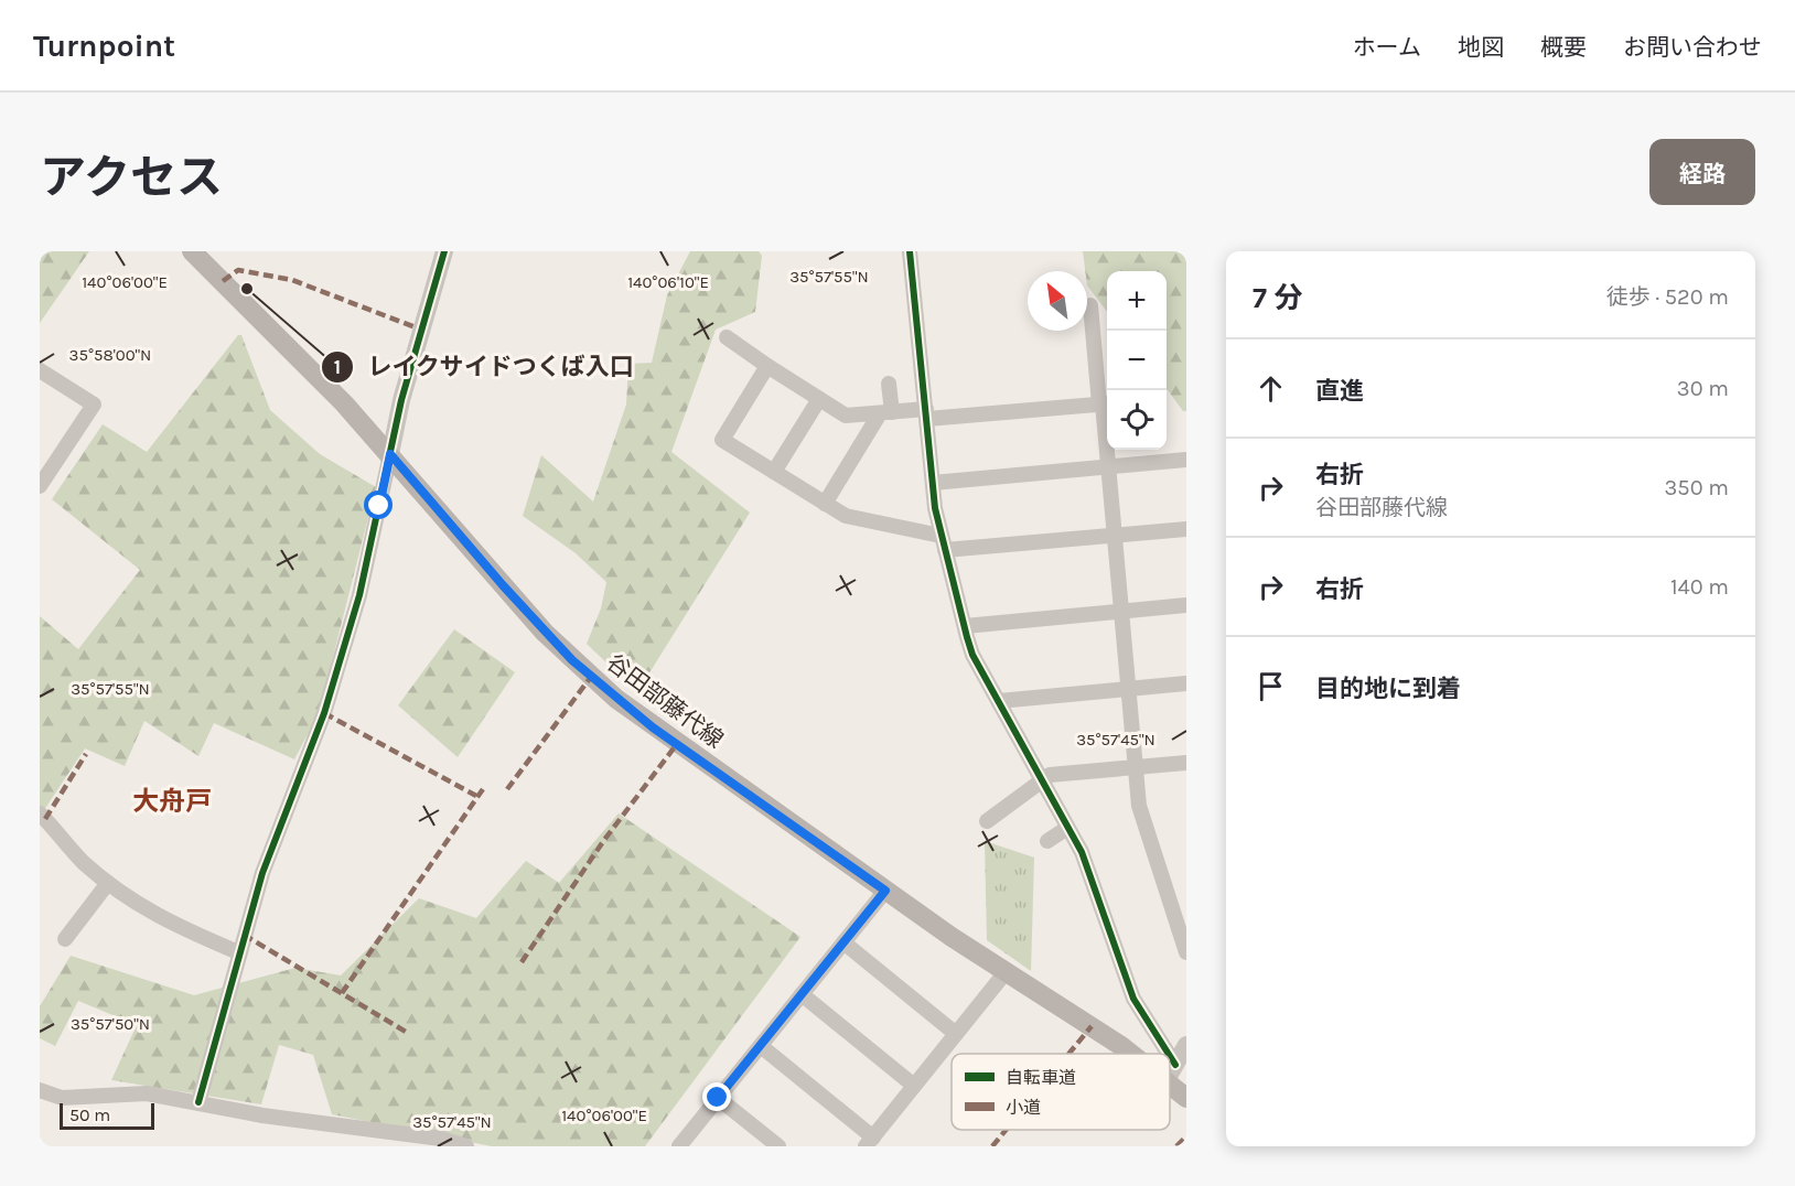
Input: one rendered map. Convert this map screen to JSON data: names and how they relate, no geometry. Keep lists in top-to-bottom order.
{
  "streets": {
    "main road": ["谷田部藤代線"]
  },
  "districts": ["大舟戸"],
  "places": ["レイクサイドつくば入口"],
  "legend": ["自転車道", "小道"],
  "scale_bar": "50 m",
  "north": "top left",
  "page": {
    "header": "Turnpoint",
    "nav": [
      "ホーム",
      "地図",
      "概要",
      "お問い合わせ"
    ],
    "title": "アクセス",
    "buttons": "経路",
    "heading": ["7 分", "徒歩 · 520 m"],
    "map_buttons": ["+", "−"],
    "list": [
      ["直進", "30 m"],
      ["右折", "谷田部藤代線", "350 m"],
      ["右折", "140 m"],
      "目的地に到着"
    ],
    "scale": "50 m"
  },
  "coordinates": [
    "35°57'55\"N",
    "140°06'00\"E",
    "140°06'10\"E",
    "35°58'00\"N",
    "35°57'45\"N",
    "35°57'50\"N"
  ]
}
